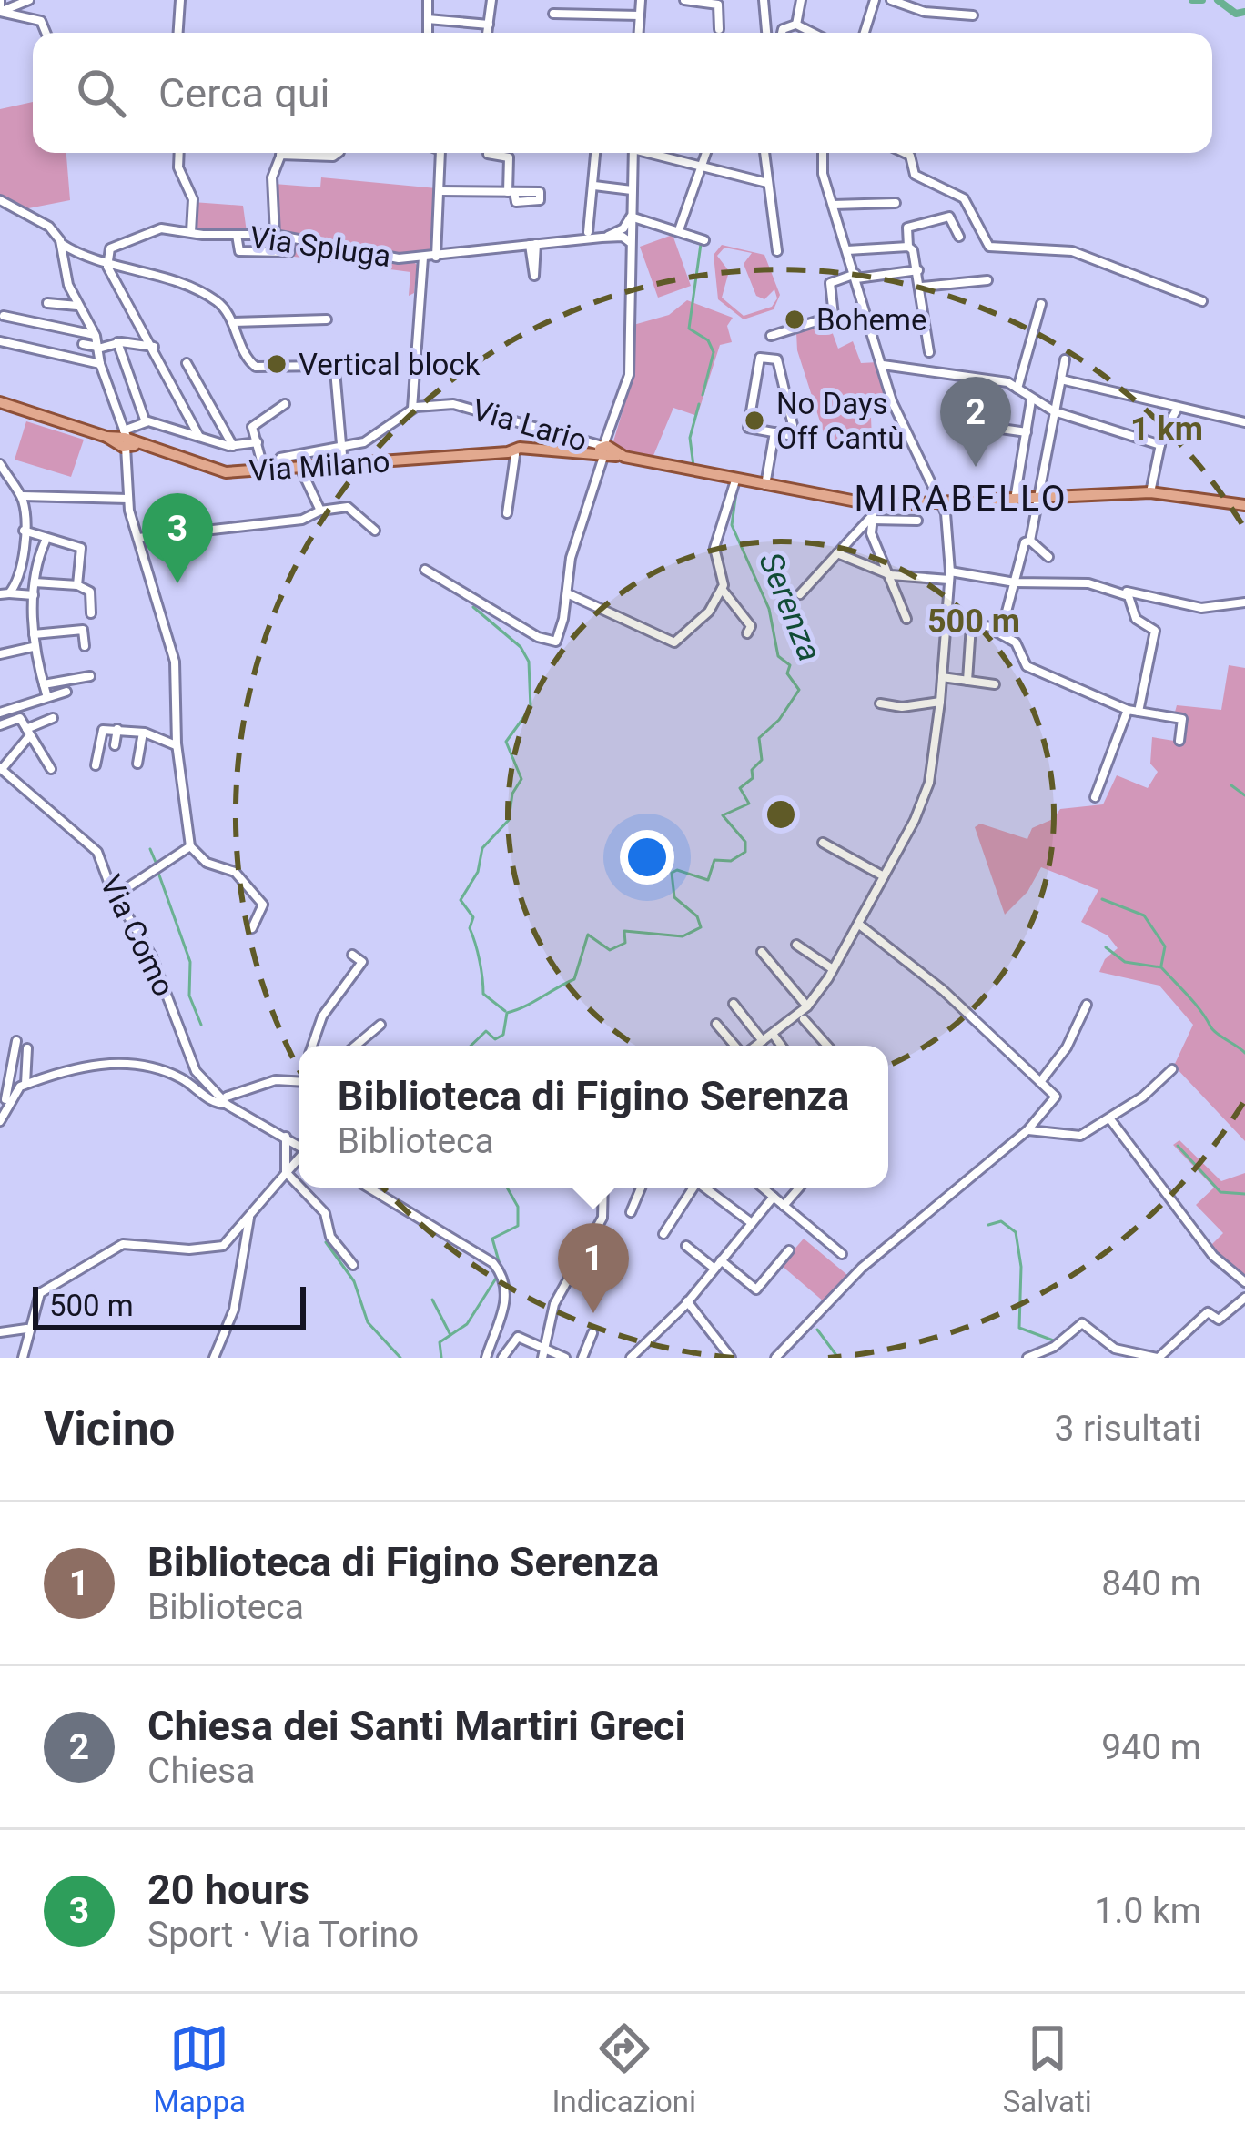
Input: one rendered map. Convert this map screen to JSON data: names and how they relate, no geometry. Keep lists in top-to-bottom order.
{
  "streets": {
    "main road": ["Via Milano"],
    "street": ["Via Spluga", "Via Lario", "Via Como"]
  },
  "crossings": [
    ["Via Lario", "Via Milano"]
  ],
  "districts": ["MIRABELLO"],
  "water": ["Serenza"],
  "places": ["Boheme", "Vertical block", "No Days Off Cantù"],
  "scale_bar": "500 m",
  "page": {
    "search": "Cerca qui",
    "pins": ["2", "3", "1"],
    "popup": ["Biblioteca di Figino Serenza", "Biblioteca"],
    "scale": "500 m",
    "heading": ["Vicino", "3 risultati"],
    "list": [
      {
        "mark": "1",
        "name": "Biblioteca di Figino Serenza",
        "note": "Biblioteca",
        "value": "840 m"
      },
      {
        "mark": "2",
        "name": "Chiesa dei Santi Martiri Greci",
        "note": "Chiesa",
        "value": "940 m"
      },
      {
        "mark": "3",
        "name": "20 hours",
        "note": "Sport · Via Torino",
        "value": "1.0 km"
      }
    ],
    "nav": ["Mappa", "Indicazioni", "Salvati"]
  },
  "rings": ["1 km", "500 m"]
}
